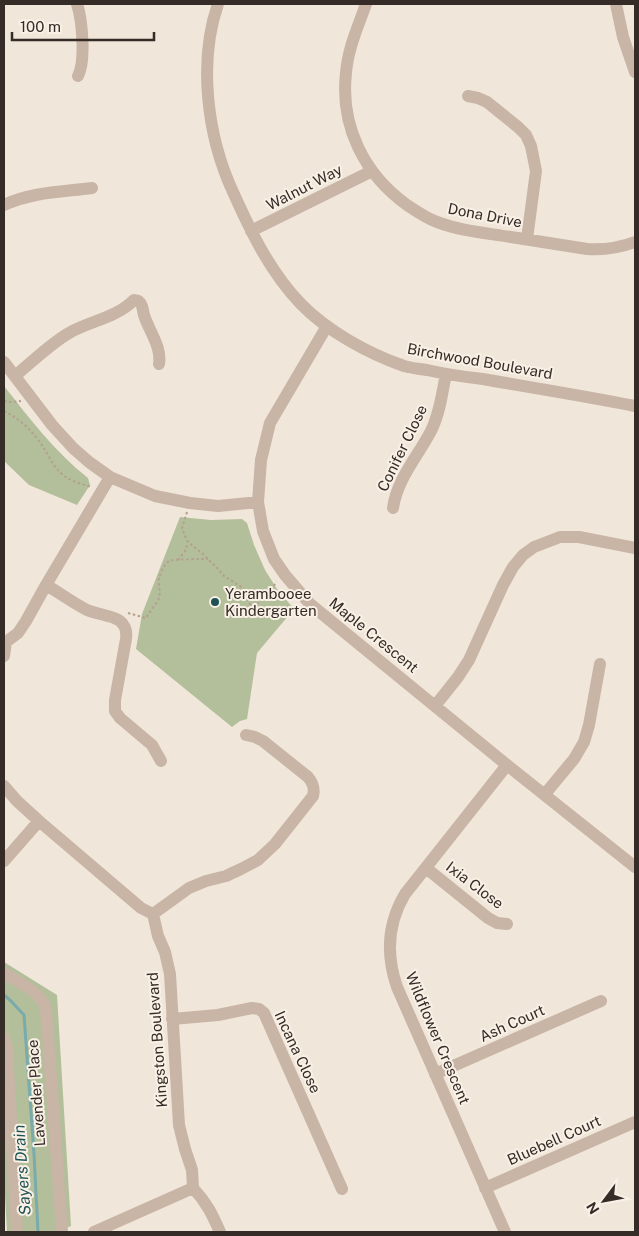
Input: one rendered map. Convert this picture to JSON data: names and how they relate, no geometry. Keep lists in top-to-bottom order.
{
  "streets": {
    "street": [
      "Walnut Way",
      "Dona Drive",
      "Birchwood Boulevard",
      "Conifer Close",
      "Maple Crescent",
      "Ixia Close",
      "Ash Court",
      "Wildflower Crescent",
      "Kingston Boulevard",
      "Incana Close",
      "Lavender Place",
      "Bluebell Court"
    ]
  },
  "crossings": [
    ["Walnut Way", "Dona Drive"],
    ["Walnut Way", "Birchwood Boulevard"],
    ["Birchwood Boulevard", "Conifer Close"],
    ["Birchwood Boulevard", "Maple Crescent"],
    ["Maple Crescent", "Wildflower Crescent"],
    ["Ixia Close", "Wildflower Crescent"],
    ["Ash Court", "Wildflower Crescent"],
    ["Wildflower Crescent", "Bluebell Court"],
    ["Kingston Boulevard", "Incana Close"]
  ],
  "water": ["Sayers Drain"],
  "places": ["Yerambooee Kindergarten"],
  "scale_bar": "100 m",
  "north": "bottom left"
}
